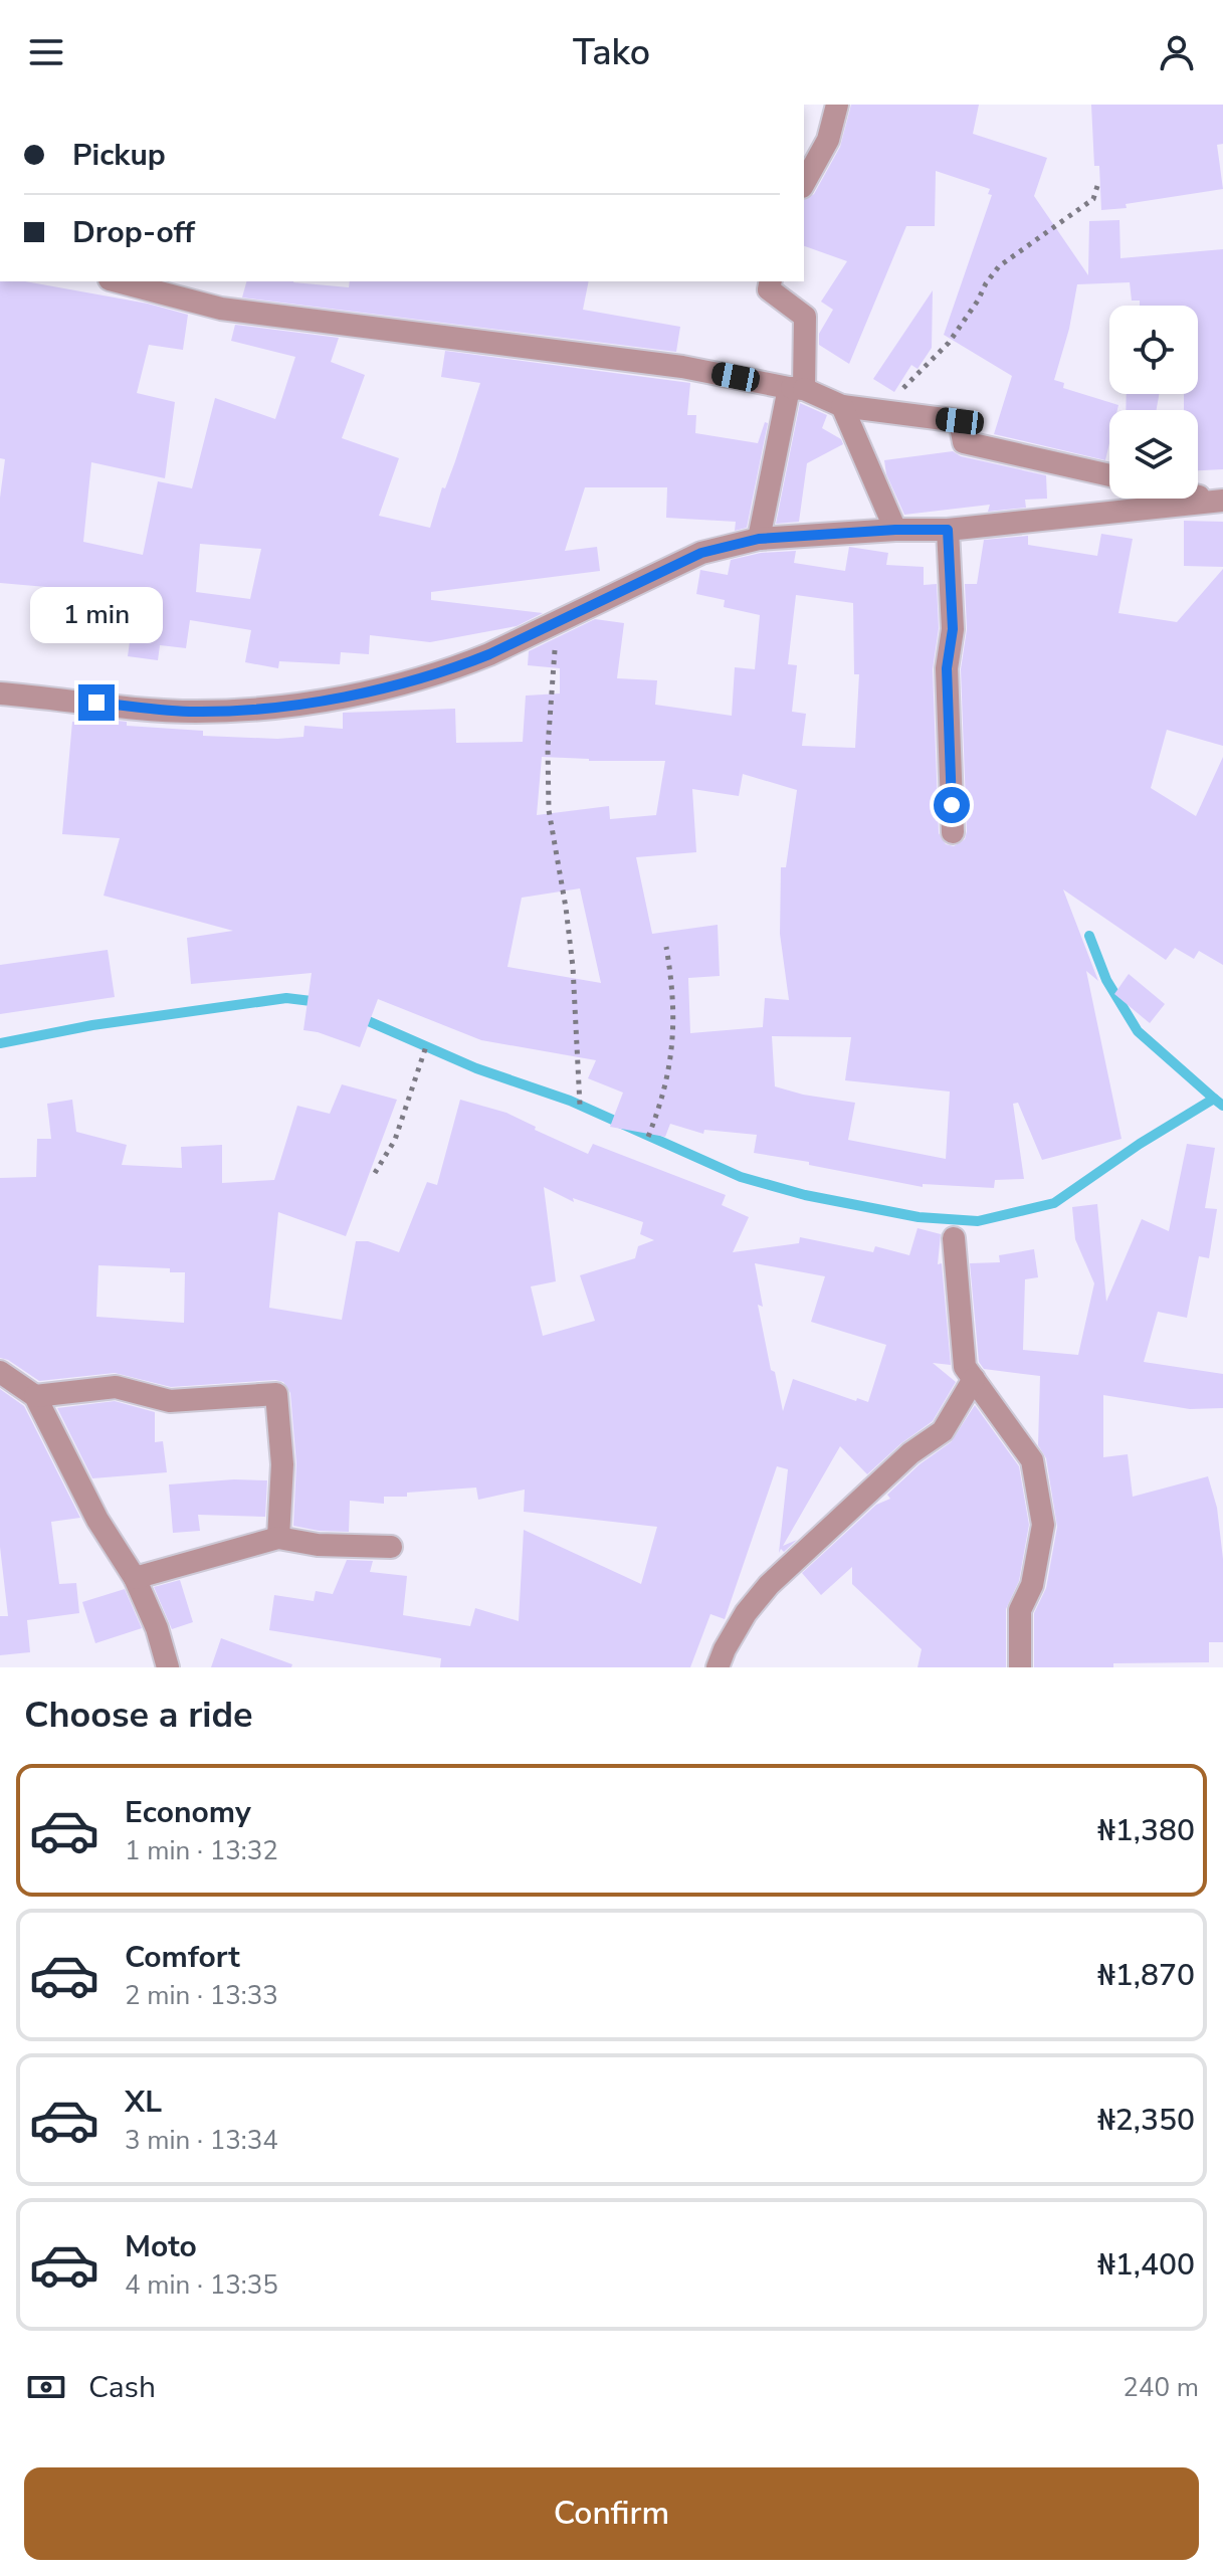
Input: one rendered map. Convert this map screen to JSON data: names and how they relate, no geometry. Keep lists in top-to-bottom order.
{
  "page": {
    "header": "Tako",
    "banner": ["Pickup", "Drop-off"],
    "bubble": "1 min",
    "heading": "Choose a ride",
    "list": [
      {
        "name": "Economy",
        "note": "1 min · 13:32",
        "value": "₦1,380"
      },
      {
        "name": "Comfort",
        "note": "2 min · 13:33",
        "value": "₦1,870"
      },
      {
        "name": "XL",
        "note": "3 min · 13:34",
        "value": "₦2,350"
      },
      {
        "name": "Moto",
        "note": "4 min · 13:35",
        "value": "₦1,400"
      }
    ],
    "pay": ["Cash", "240 m"],
    "buttons": "Confirm"
  }
}
